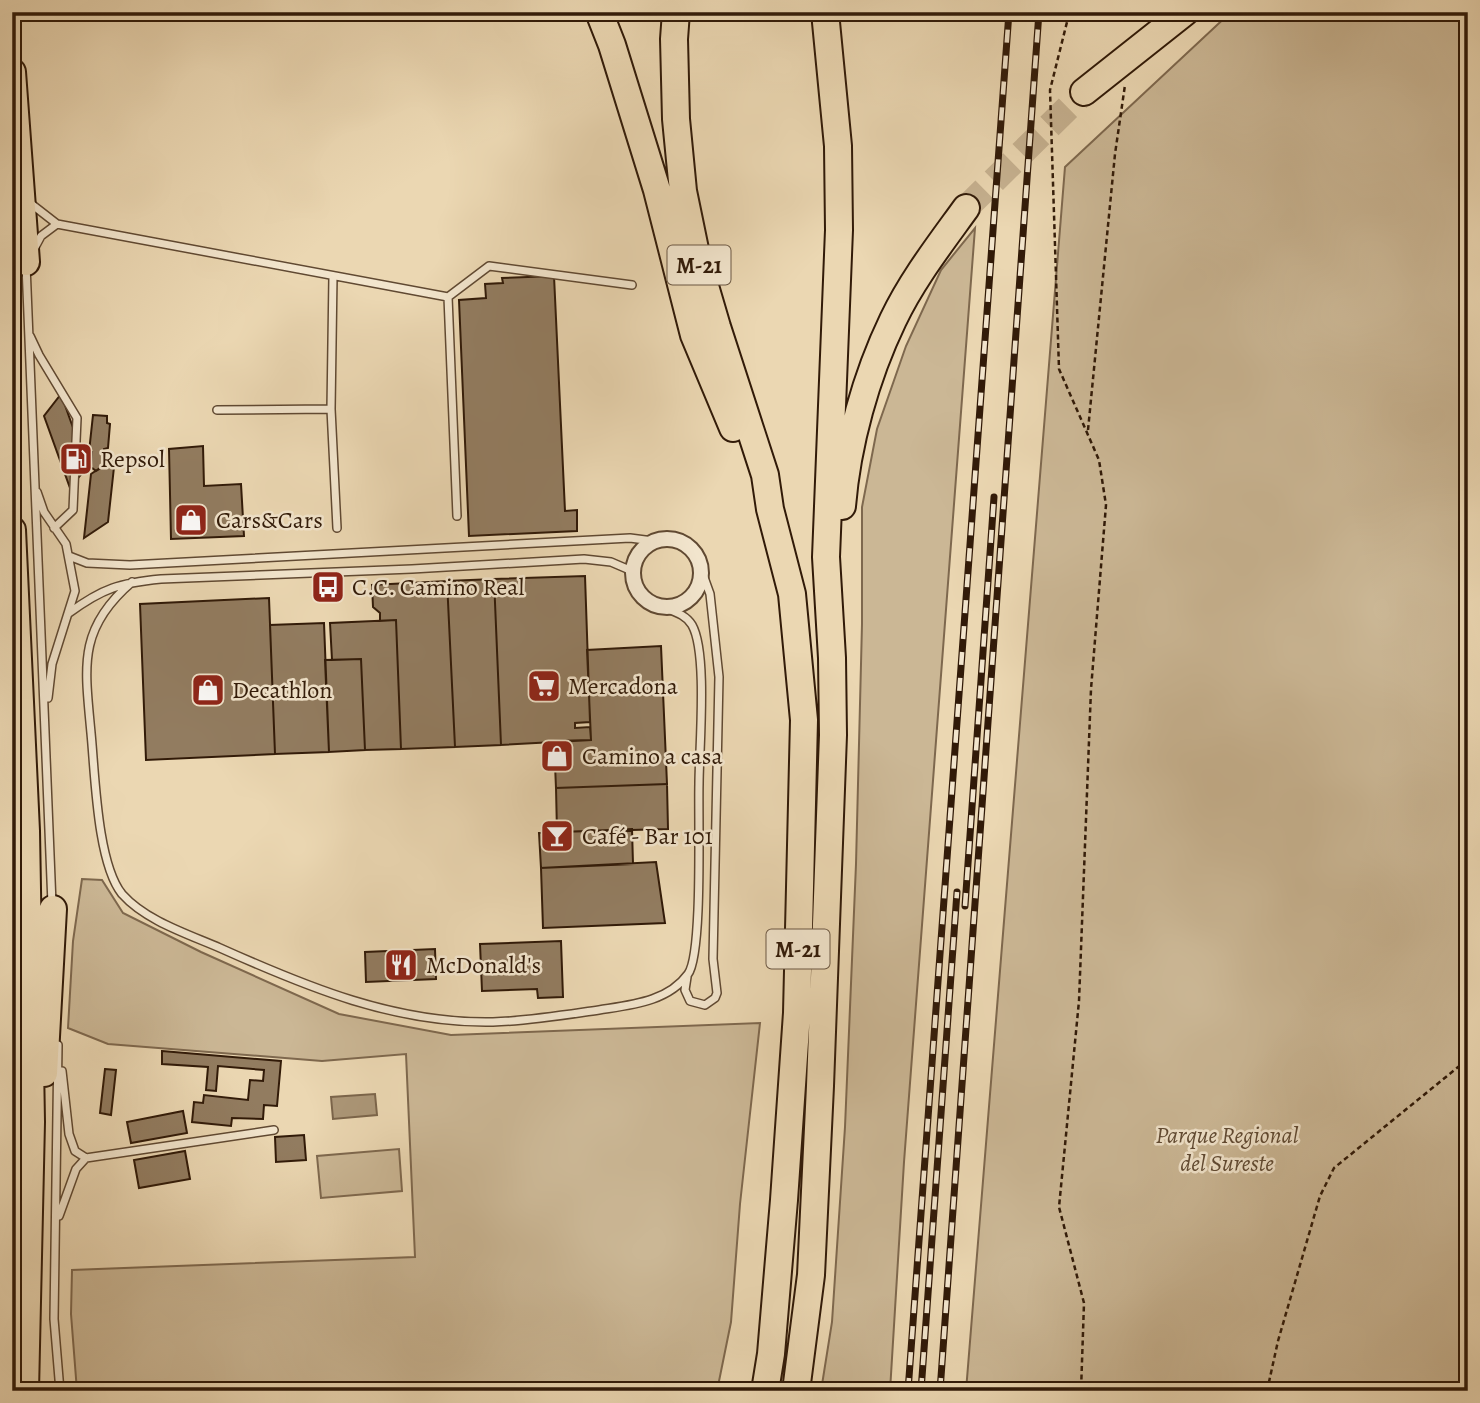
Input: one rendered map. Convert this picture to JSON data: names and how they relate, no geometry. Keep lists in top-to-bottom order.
{
  "streets": {
    "highway": ["M-21"]
  },
  "parks": ["Parque Regional del Sureste"],
  "places": {
    "fuel station": ["Repsol"],
    "shop": ["Cars&Cars", "Decathlon", "Camino a casa"],
    "bus stop": ["C.C. Camino Real"],
    "supermarket": ["Mercadona"],
    "bar": ["Café - Bar 101"],
    "restaurant": ["McDonald's"]
  }
}
